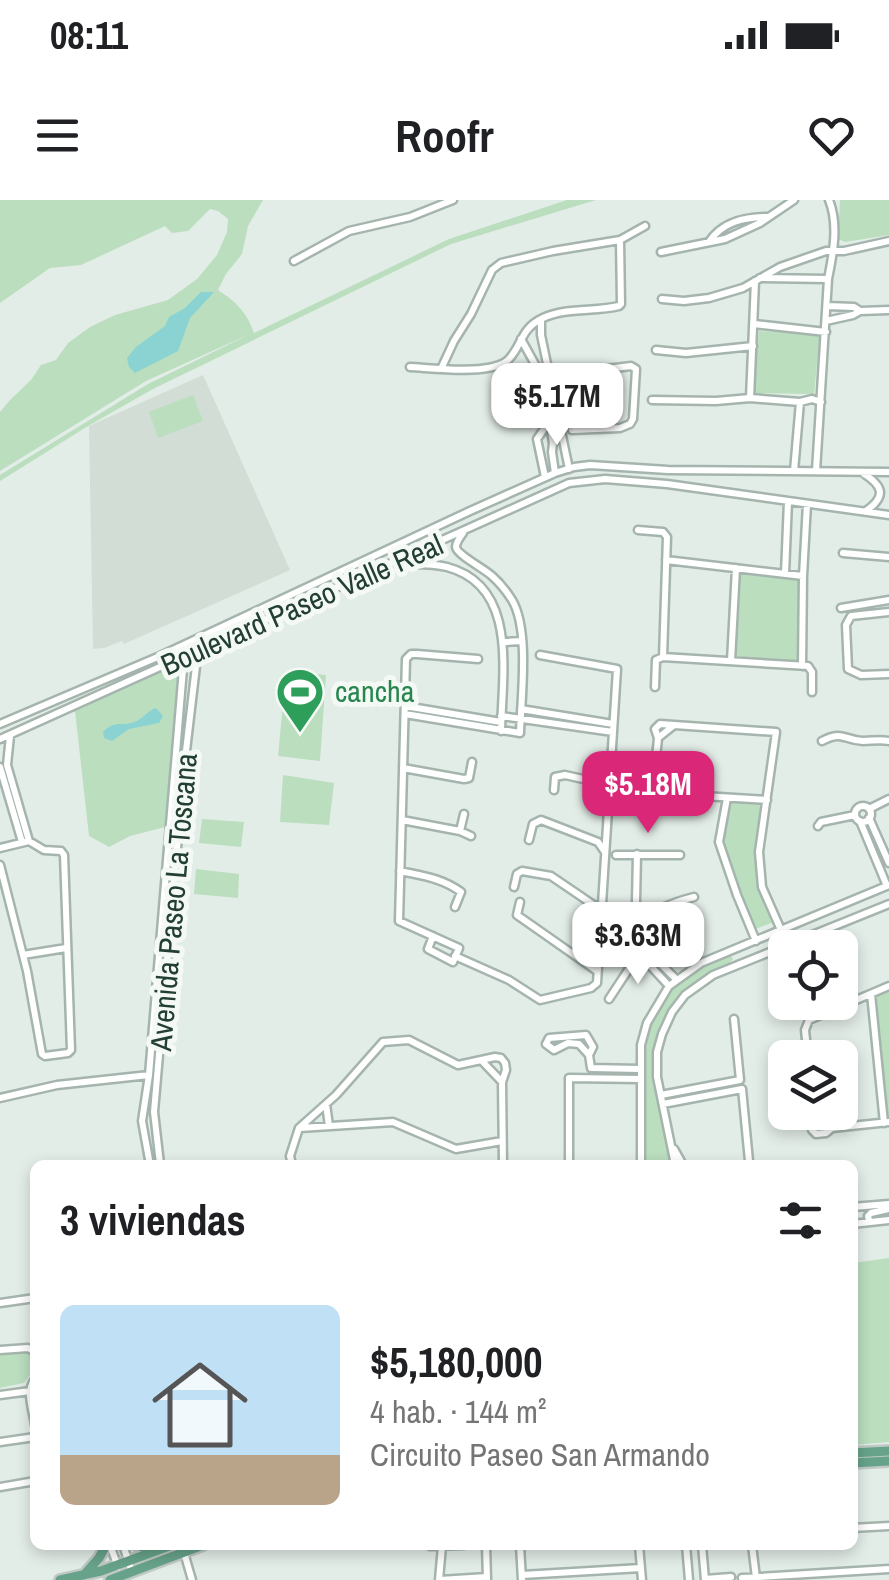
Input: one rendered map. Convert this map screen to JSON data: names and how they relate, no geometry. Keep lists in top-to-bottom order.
{
  "streets": {
    "street": ["Boulevard Paseo Valle Real", "Avenida Paseo La Toscana"]
  },
  "crossings": [
    ["Boulevard Paseo Valle Real", "Avenida Paseo La Toscana"]
  ],
  "places": {
    "sports": ["cancha"]
  },
  "page": {
    "status": "08:11",
    "header": "Roofr",
    "price": ["$5.17M", "$5.18M", "$3.63M"],
    "heading": "3 viviendas",
    "list": [
      {
        "name": "$5,180,000",
        "note": "4 hab. · 144 m² · Circuito Paseo San Armando"
      }
    ]
  }
}
